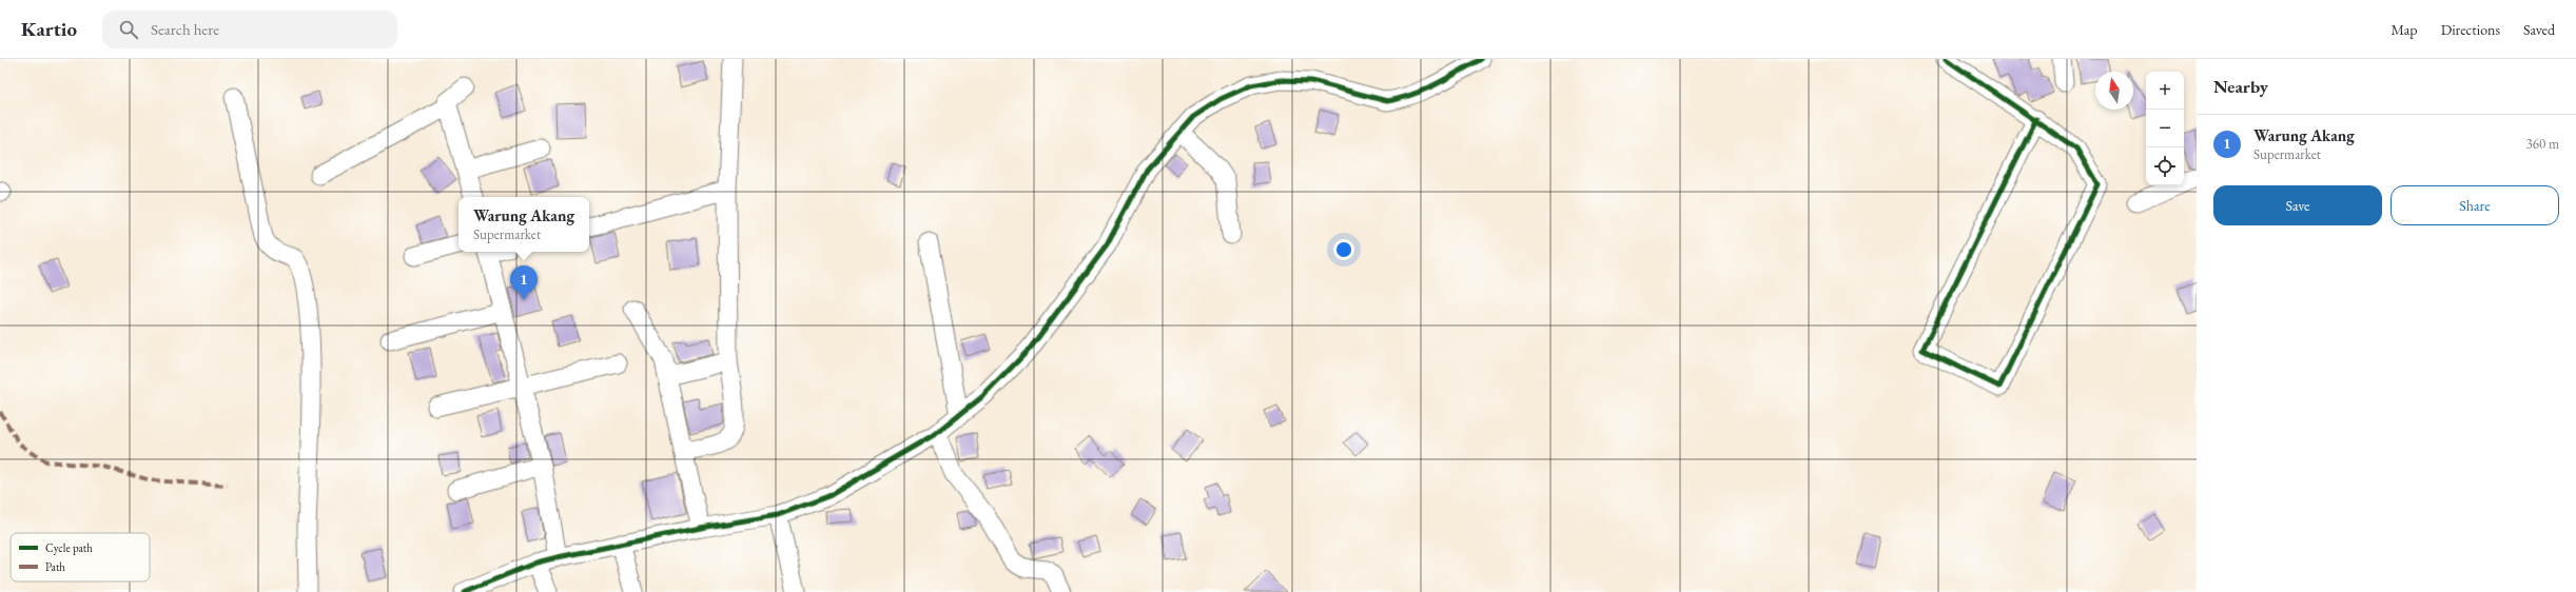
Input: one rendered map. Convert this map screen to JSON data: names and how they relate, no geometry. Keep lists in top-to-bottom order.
{
  "legend": ["Cycle path", "Path"],
  "north": "top",
  "page": {
    "header": "Kartio",
    "search": "Search here",
    "nav": ["Map", "Directions", "Saved"],
    "heading": "Nearby",
    "map_buttons": ["+", "−"],
    "list": [
      {
        "mark": "1",
        "name": "Warung Akang",
        "note": "Supermarket",
        "value": "360 m"
      }
    ],
    "buttons": ["Save", "Share"],
    "popup": ["Warung Akang", "Supermarket"],
    "pins": "1"
  }
}
